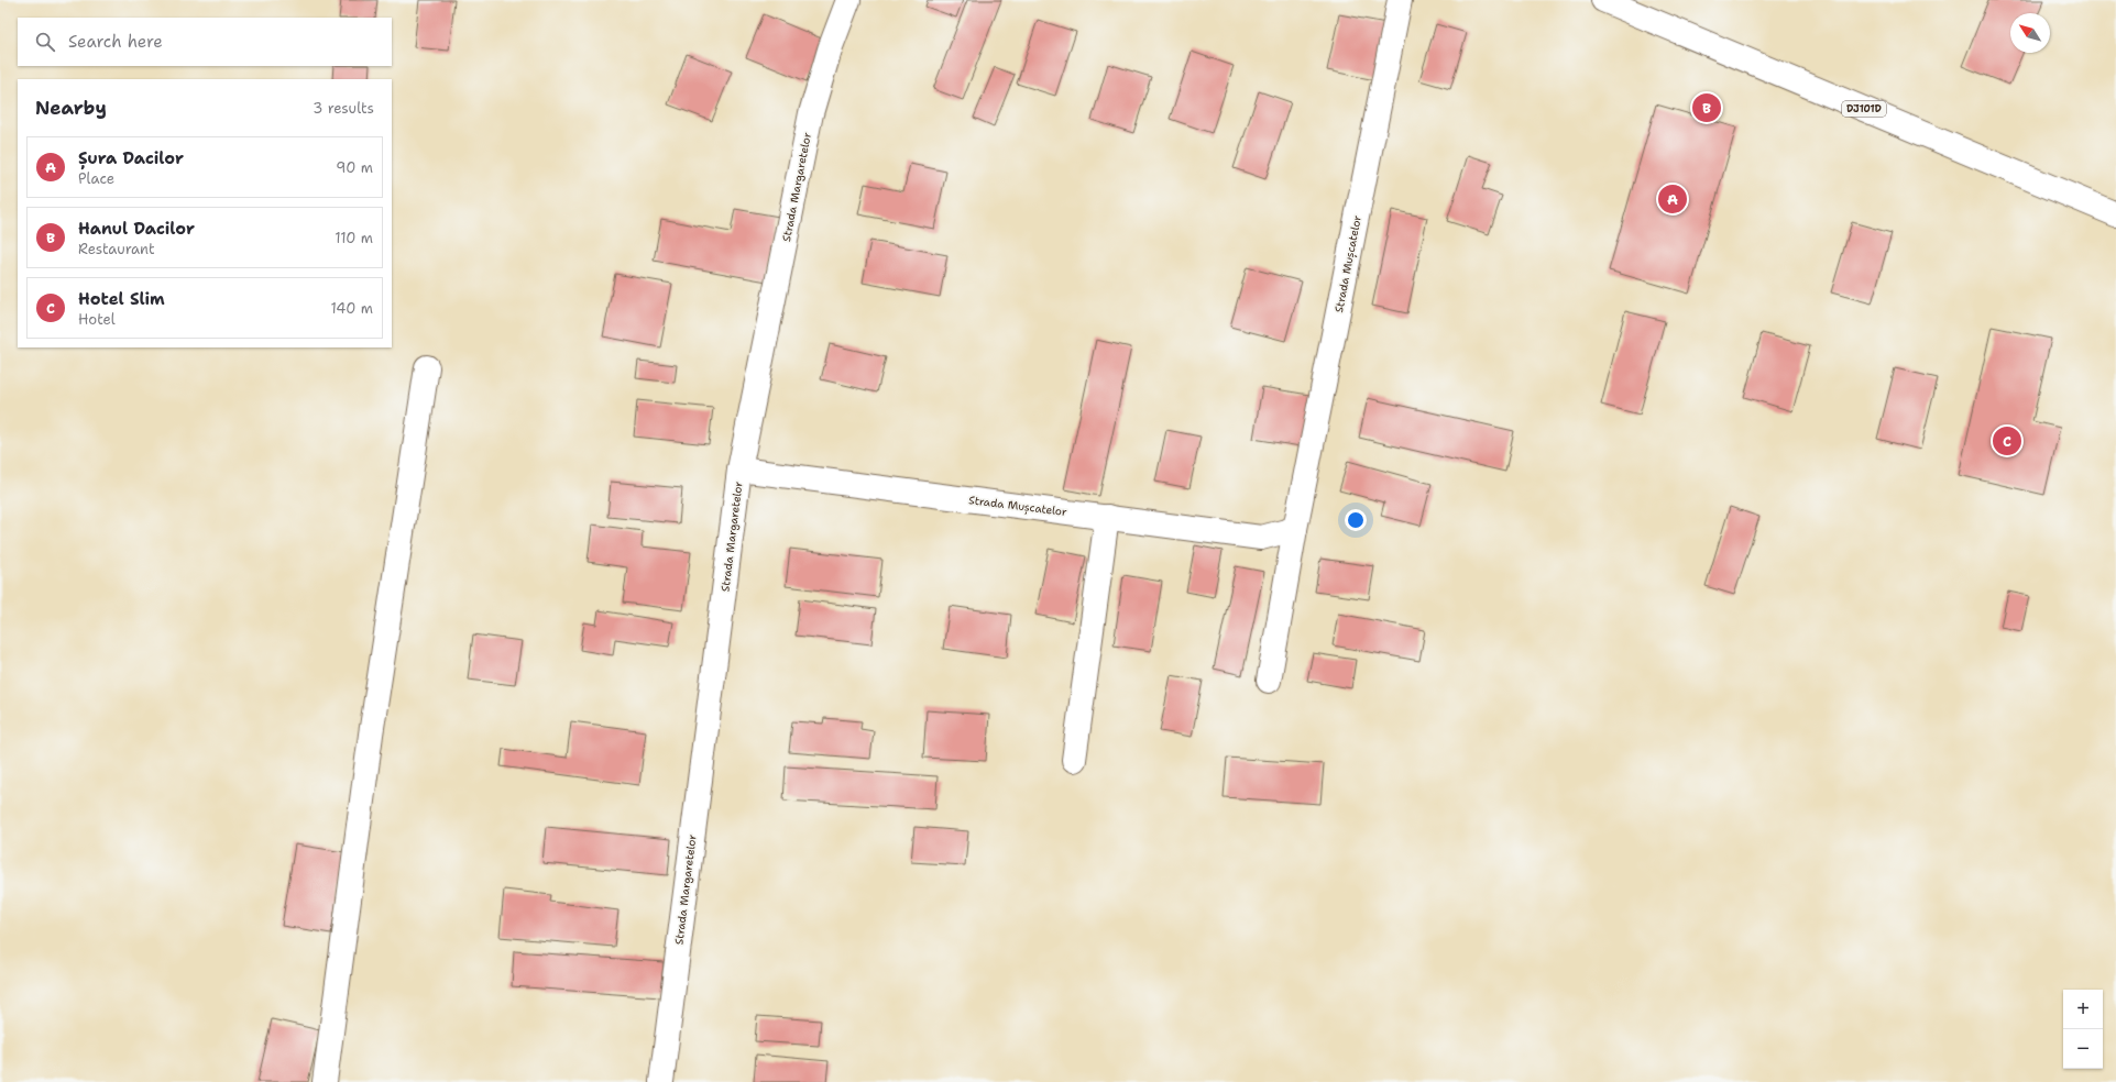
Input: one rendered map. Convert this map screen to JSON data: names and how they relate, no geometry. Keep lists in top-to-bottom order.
{
  "streets": {
    "street": ["DJ101D", "Strada Margaretelor", "Strada Mușcatelor"]
  },
  "crossings": [
    ["Strada Margaretelor", "Strada Mușcatelor"]
  ],
  "north": "top left",
  "page": {
    "search": "Search here",
    "heading": ["Nearby", "3 results"],
    "pins": ["B", "A", "C"],
    "list": [
      {
        "mark": "A",
        "name": "Șura Dacilor",
        "note": "Place",
        "value": "90 m"
      },
      {
        "mark": "B",
        "name": "Hanul Dacilor",
        "note": "Restaurant",
        "value": "110 m"
      },
      {
        "mark": "C",
        "name": "Hotel Slim",
        "note": "Hotel",
        "value": "140 m"
      }
    ],
    "map_buttons": ["+", "−"]
  }
}
